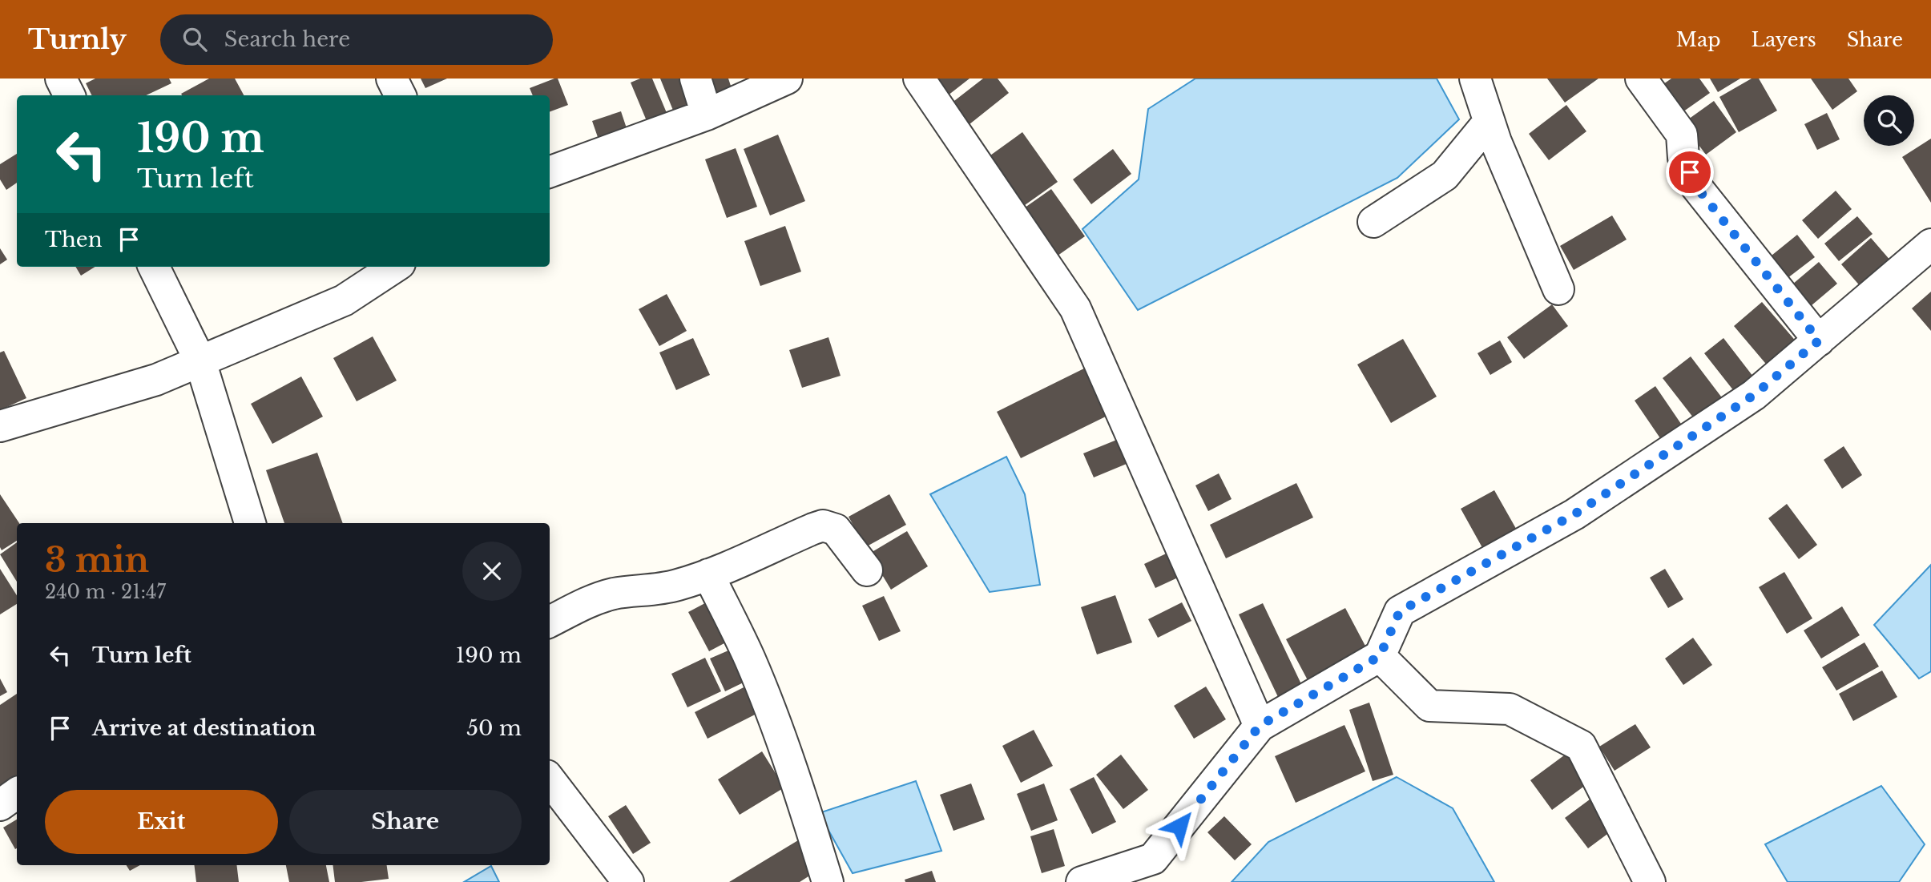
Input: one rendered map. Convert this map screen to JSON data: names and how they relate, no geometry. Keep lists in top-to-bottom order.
{
  "page": {
    "header": "Turnly",
    "search": "Search here",
    "nav": ["Map", "Layers", "Share"],
    "turn": ["190 m", "Turn left"],
    "then": "Then",
    "heading": ["3 min", "240 m · 21:47"],
    "list": [
      {
        "name": "Turn left",
        "value": "190 m"
      },
      {
        "name": "Arrive at destination",
        "value": "50 m"
      }
    ],
    "buttons": ["Exit", "Share"]
  }
}
